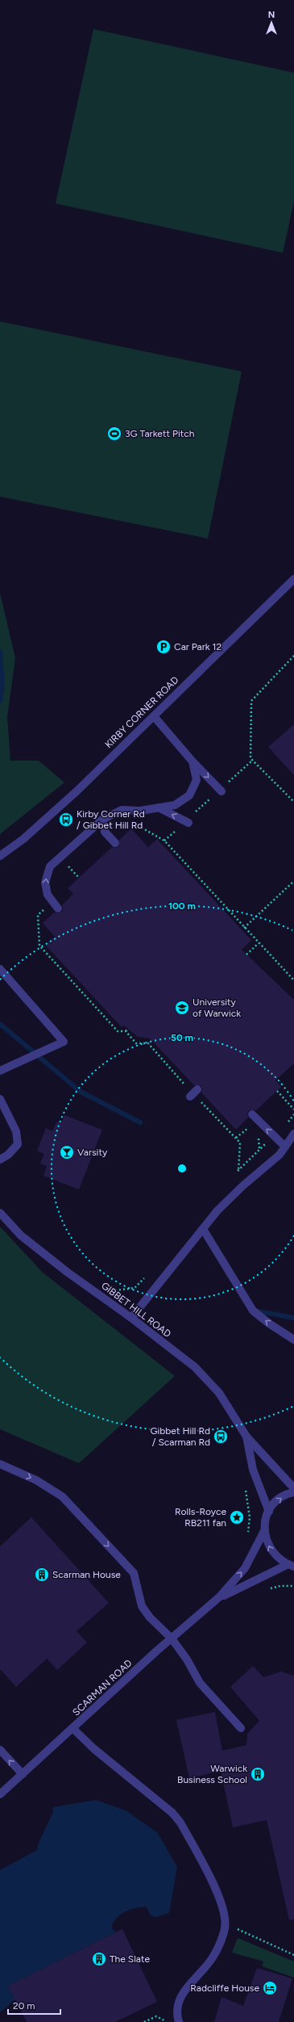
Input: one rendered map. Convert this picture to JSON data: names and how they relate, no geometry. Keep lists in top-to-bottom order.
{
  "streets": {
    "street": ["KIRBY CORNER ROAD", "GIBBET HILL ROAD", "SCARMAN ROAD"]
  },
  "crossings": [
    ["GIBBET HILL ROAD", "SCARMAN ROAD"]
  ],
  "places": {
    "sports": ["3G Tarkett Pitch"],
    "parking": ["Car Park 12"],
    "bus stop": ["Kirby Corner Rd / Gibbet Hill Rd", "Gibbet Hill Rd / Scarman Rd"],
    "school or university": ["University of Warwick"],
    "bar": ["Varsity"],
    "place": ["Rolls-Royce RB211 fan"],
    "building": ["Scarman House", "Warwick Business School", "The Slate"],
    "hotel": ["Radcliffe House"]
  },
  "scale_bar": "20 m",
  "north": "top",
  "rings": ["100 m", "50 m"]
}
